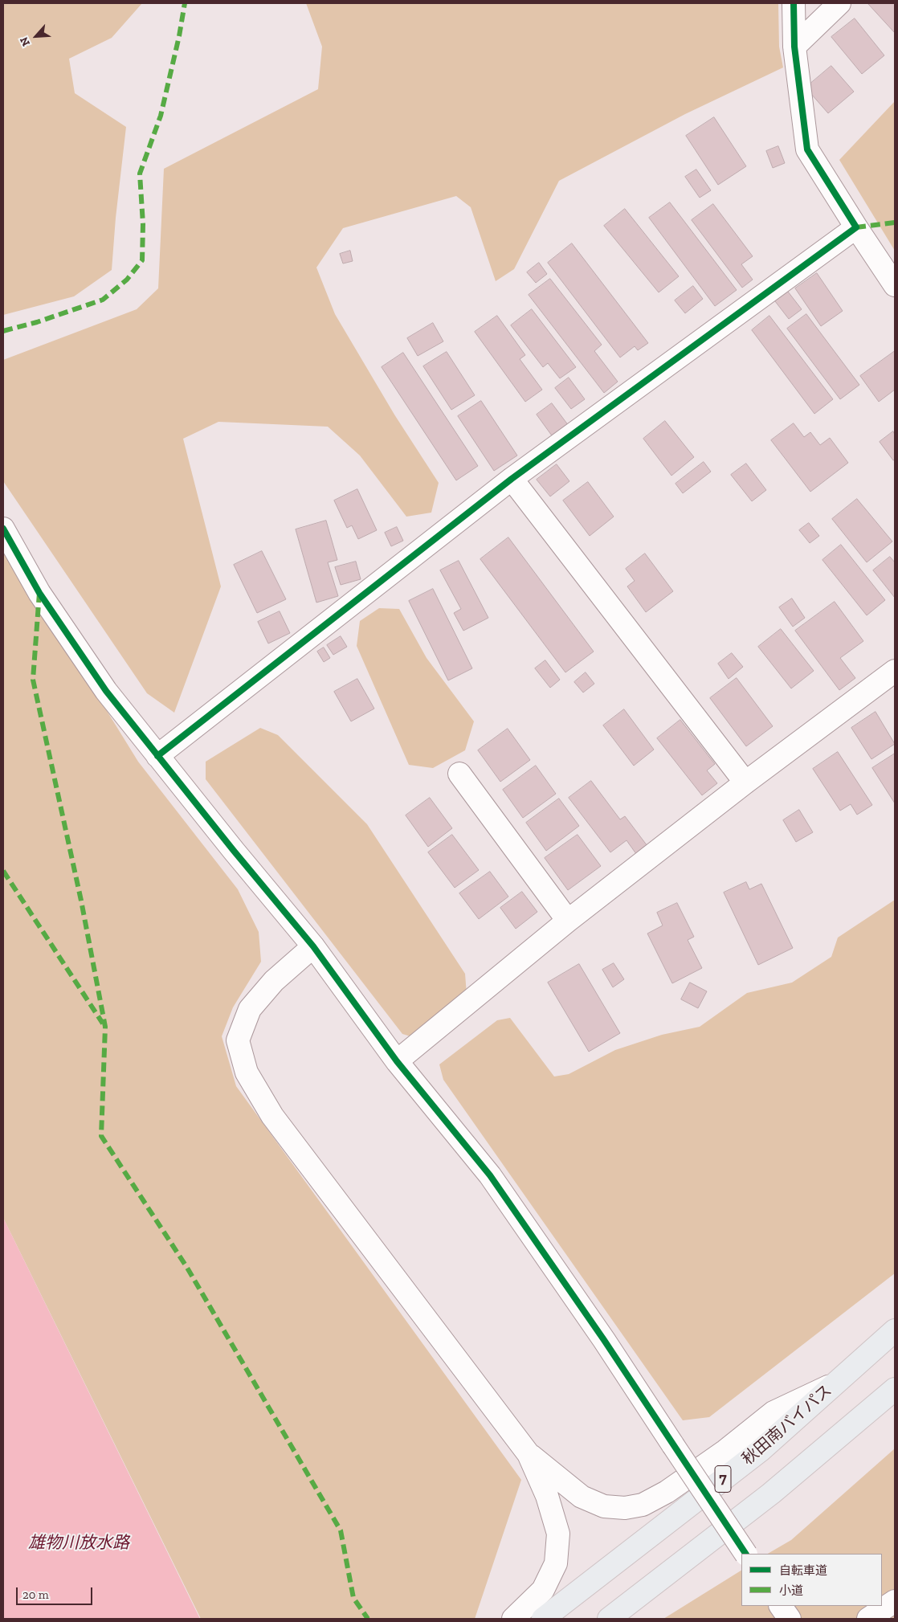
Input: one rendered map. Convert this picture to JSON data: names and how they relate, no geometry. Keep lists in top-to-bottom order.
{
  "streets": {
    "highway": ["秋田南バイパス", "7"]
  },
  "water": ["雄物川放水路"],
  "legend": ["自転車道", "小道"],
  "scale_bar": "20 m",
  "north": "bottom left"
}
